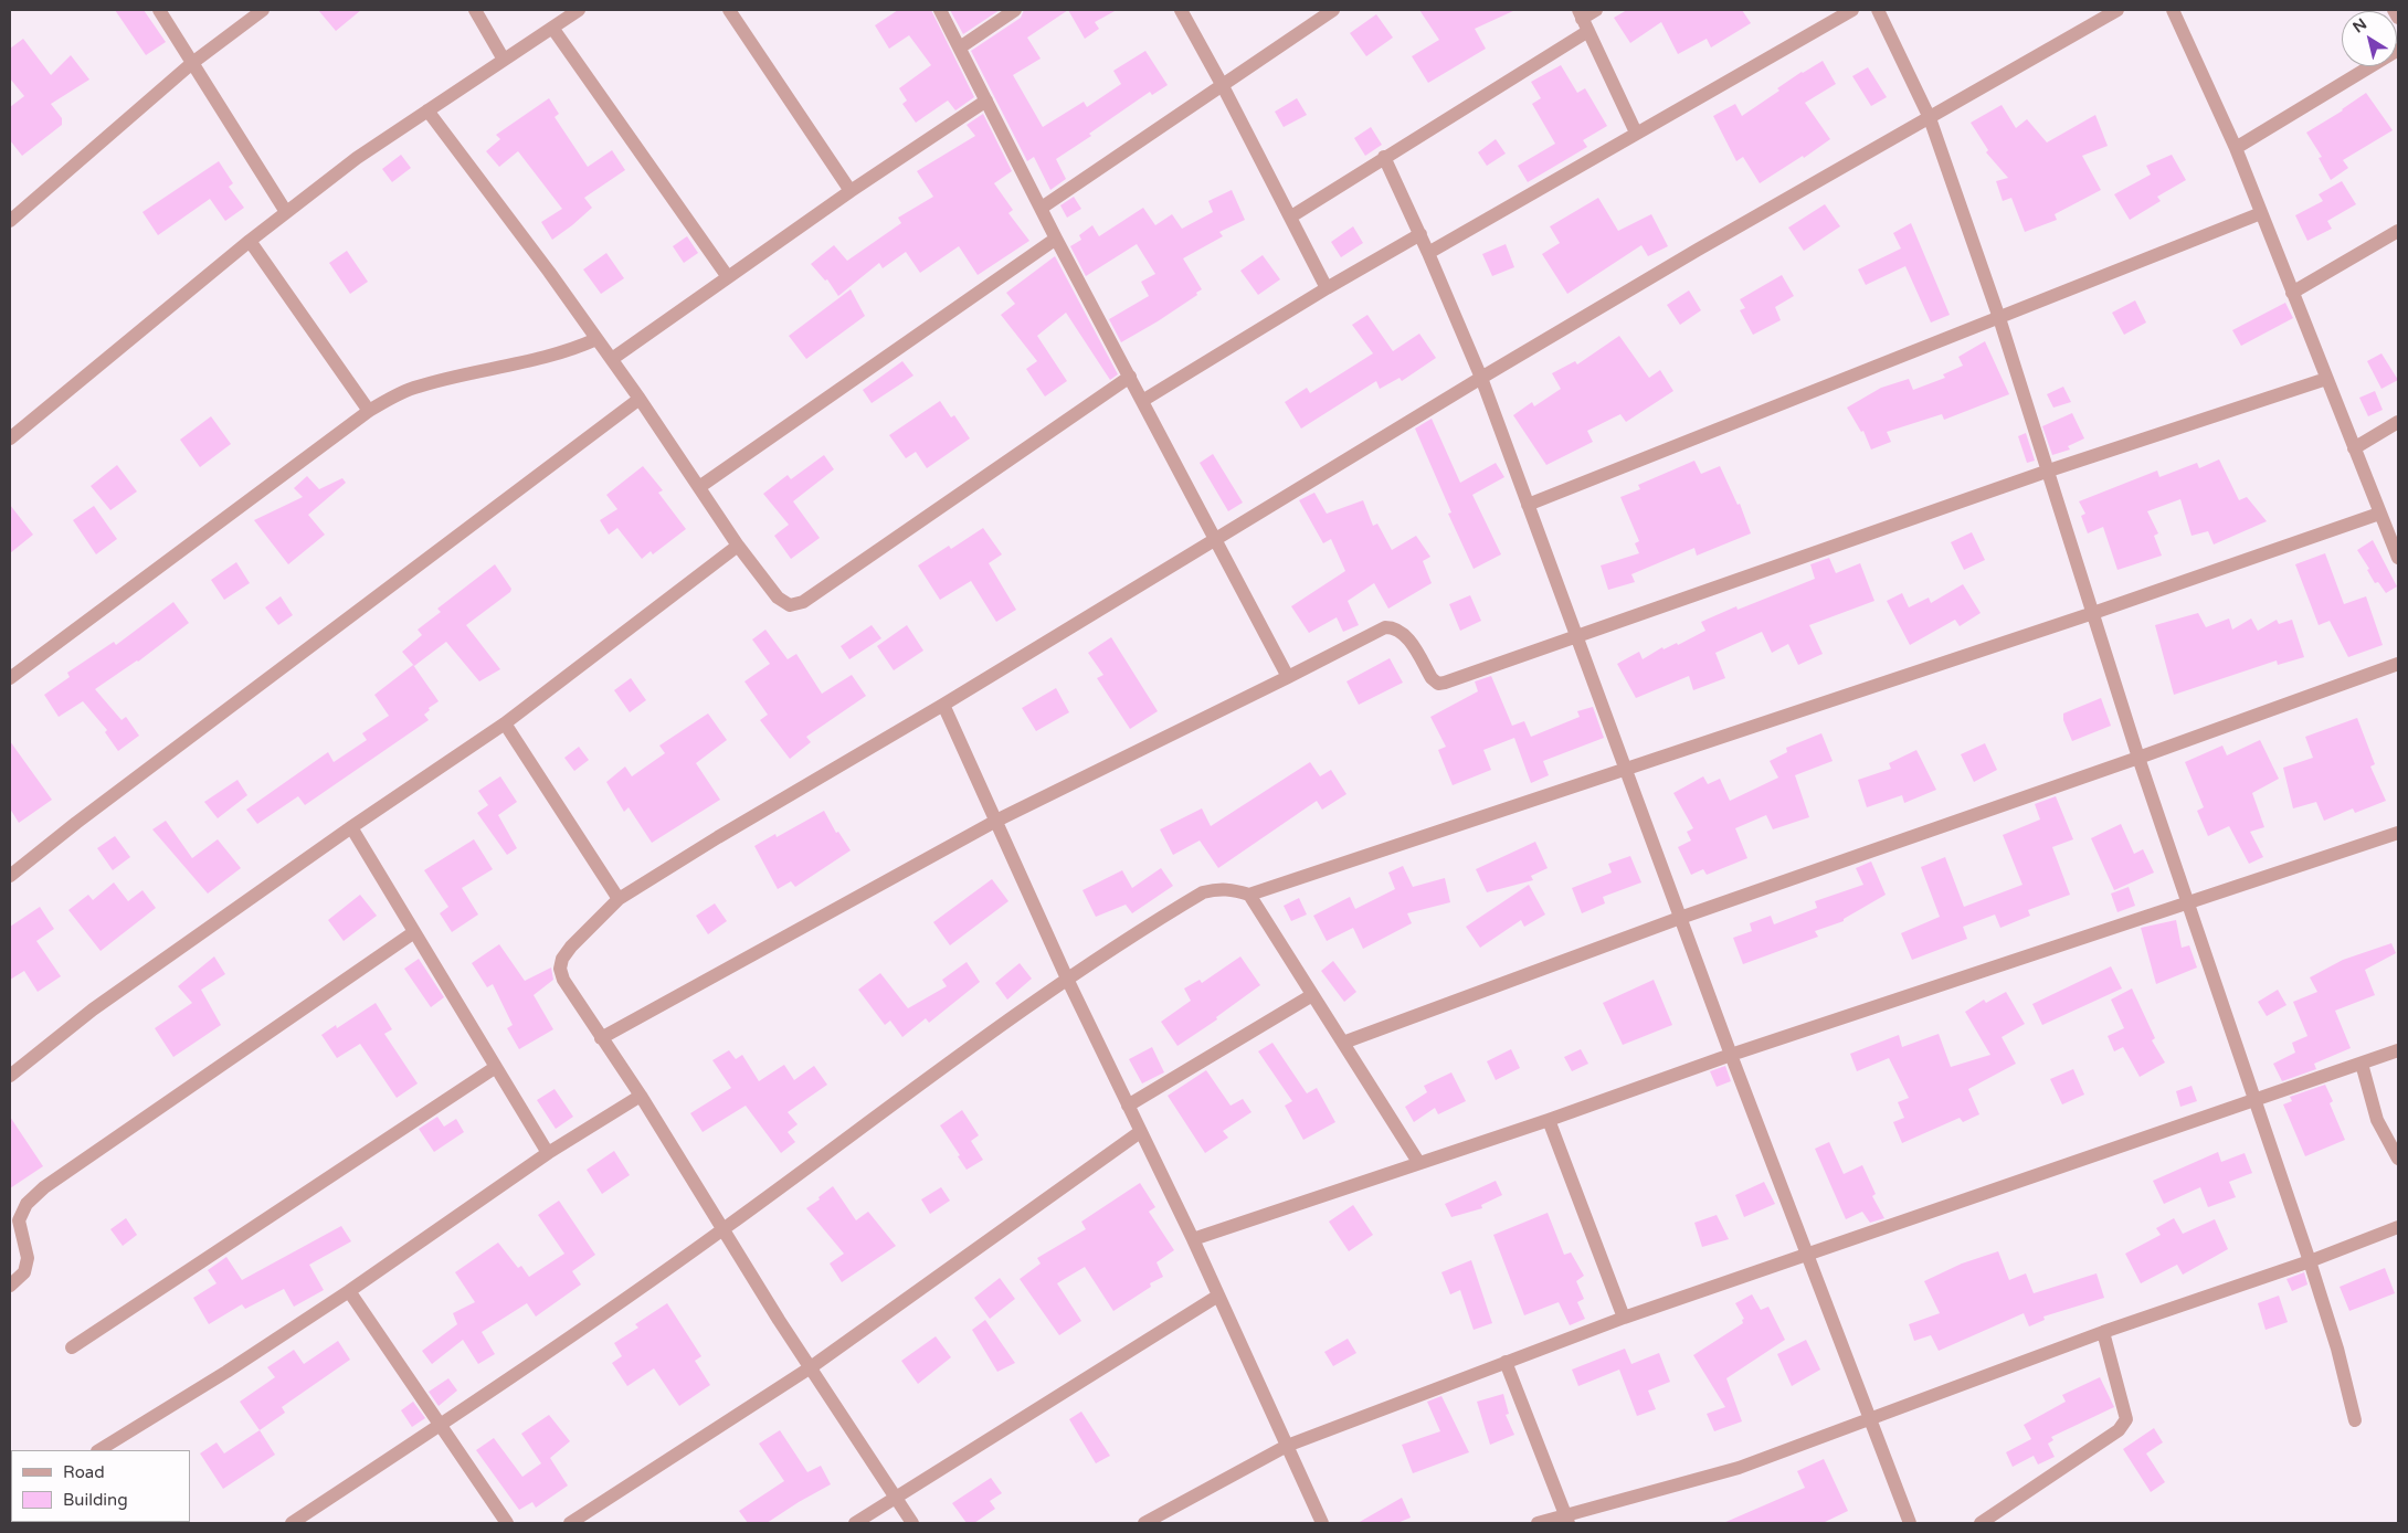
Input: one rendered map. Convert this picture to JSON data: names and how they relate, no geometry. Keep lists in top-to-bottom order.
{
  "legend": ["Road", "Building"],
  "north": "top left"
}
